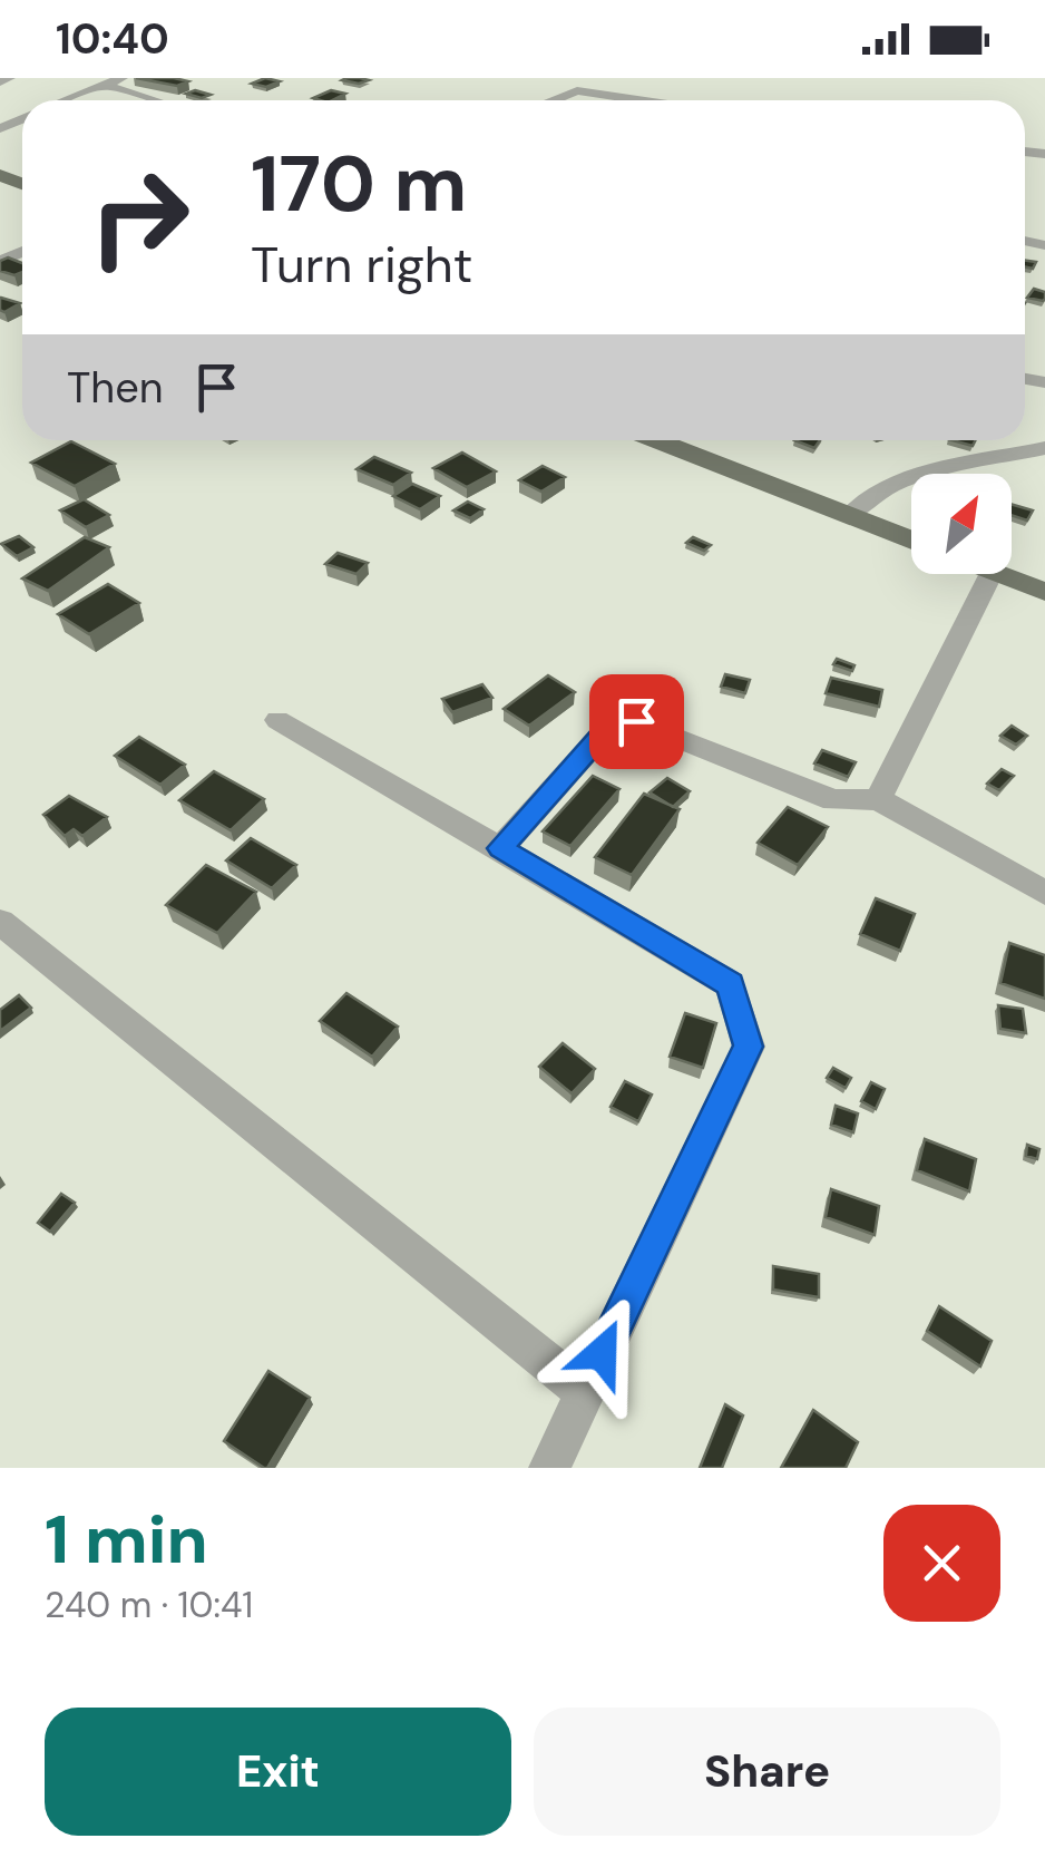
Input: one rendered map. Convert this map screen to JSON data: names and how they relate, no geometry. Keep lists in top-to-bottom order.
{
  "north": "top right",
  "page": {
    "status": "10:40",
    "turn": ["170 m", "Turn right"],
    "then": "Then",
    "heading": ["1 min", "240 m · 10:41"],
    "buttons": ["Exit", "Share"]
  }
}
